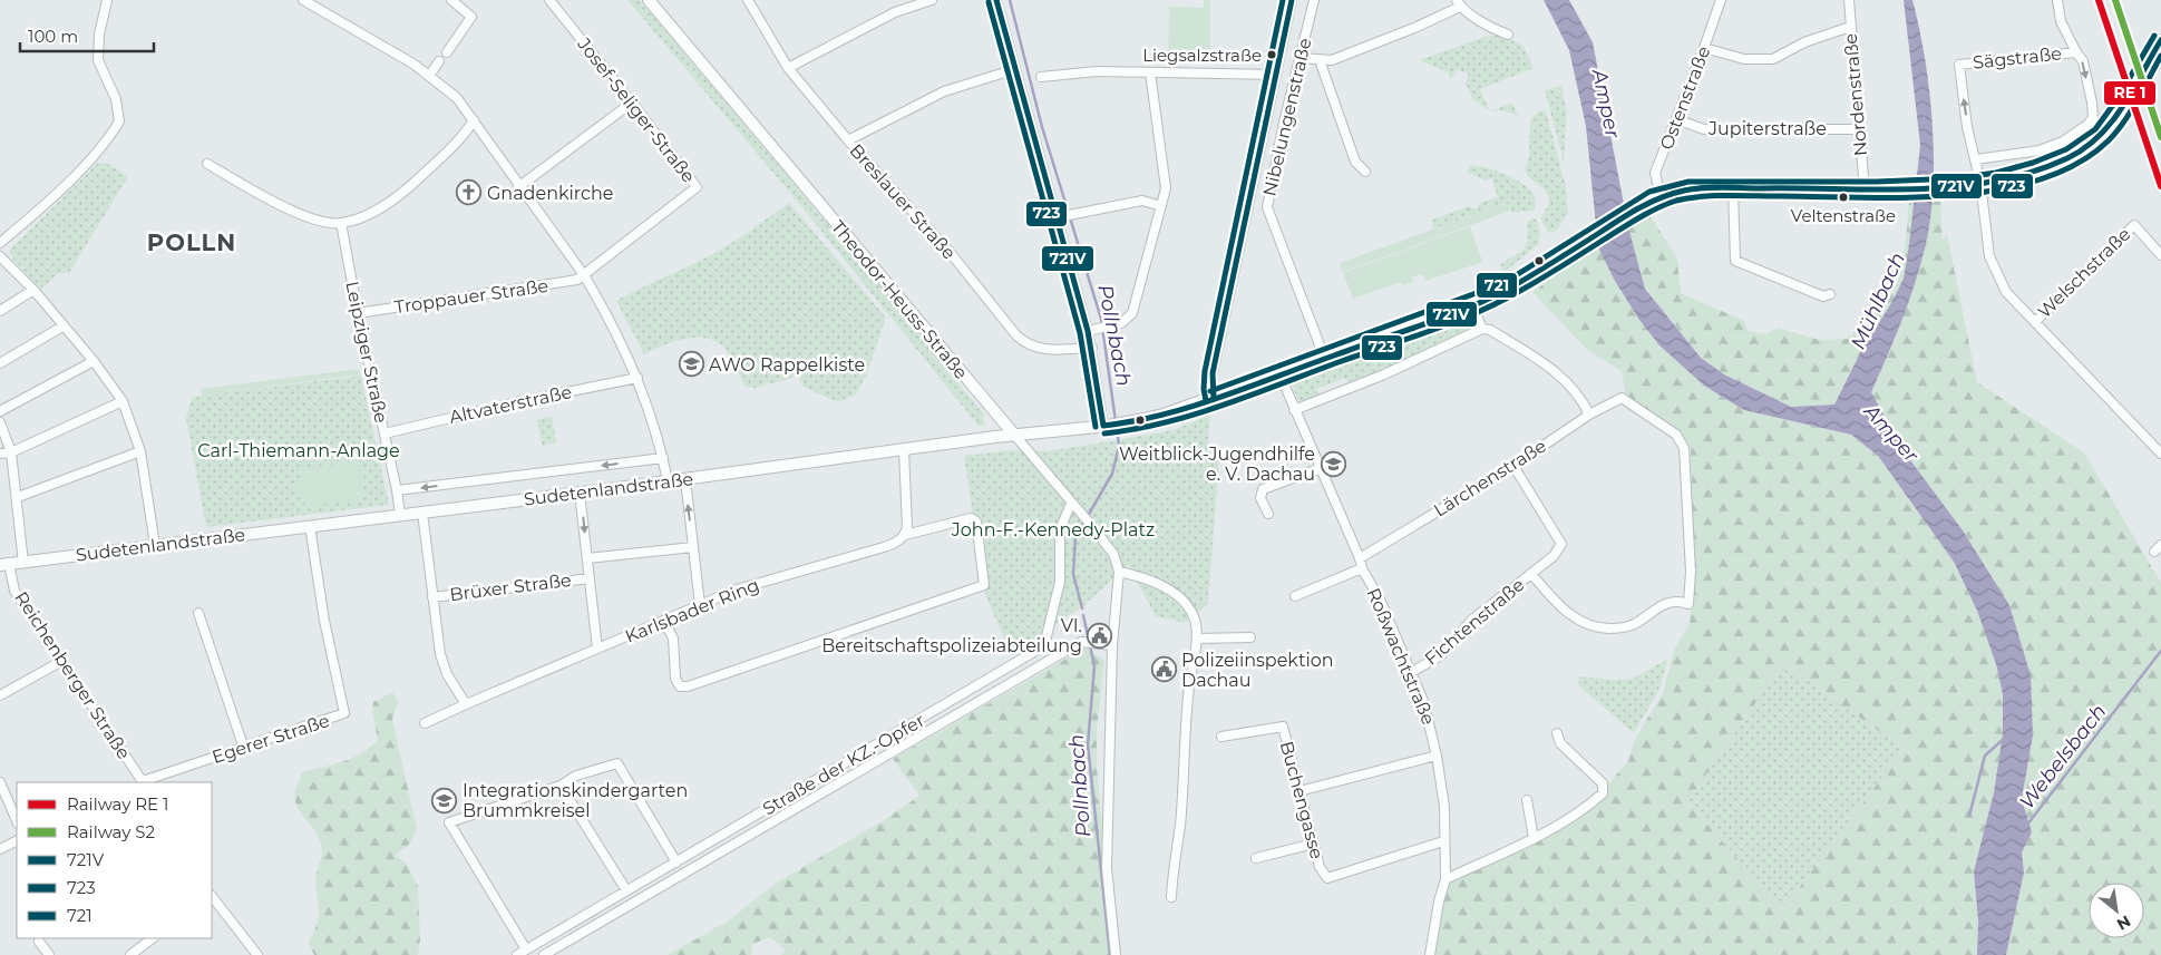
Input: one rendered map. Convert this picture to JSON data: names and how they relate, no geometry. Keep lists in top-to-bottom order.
{
  "streets": {
    "street": [
      "Sägstraße",
      "Nordenstraße",
      "Ostenstraße",
      "Josef-Seliger-Straße",
      "Nibelungenstraße",
      "Jupiterstraße",
      "Breslauer Straße",
      "Welschstraße",
      "Troppauer Straße",
      "Theodor-Heuss-Straße",
      "Leipziger Straße",
      "Altvaterstraße",
      "Lärchenstraße",
      "Sudetenlandstraße",
      "Brüxer Straße",
      "Karlsbader Ring",
      "Fichtenstraße",
      "Roßwachtstraße",
      "Reichenberger Straße",
      "Egerer Straße",
      "Straße der KZ.-Opfer",
      "Buchengasse"
    ]
  },
  "crossings": [
    ["Sägstraße", "Sudetenlandstraße"],
    ["Nordenstraße", "Jupiterstraße"],
    ["Nordenstraße", "Sudetenlandstraße"],
    ["Ostenstraße", "Jupiterstraße"],
    ["Ostenstraße", "Sudetenlandstraße"],
    ["Josef-Seliger-Straße", "Troppauer Straße"],
    ["Nibelungenstraße", "Sudetenlandstraße"],
    ["Troppauer Straße", "Leipziger Straße"],
    ["Theodor-Heuss-Straße", "Sudetenlandstraße"],
    ["Theodor-Heuss-Straße", "Straße der KZ.-Opfer"],
    ["Leipziger Straße", "Altvaterstraße"],
    ["Leipziger Straße", "Sudetenlandstraße"],
    ["Lärchenstraße", "Fichtenstraße"],
    ["Lärchenstraße", "Roßwachtstraße"],
    ["Sudetenlandstraße", "Roßwachtstraße"],
    ["Sudetenlandstraße", "Reichenberger Straße"],
    ["Sudetenlandstraße", "Egerer Straße"],
    ["Fichtenstraße", "Roßwachtstraße"],
    ["Roßwachtstraße", "Buchengasse"],
    ["Reichenberger Straße", "Egerer Straße"]
  ],
  "districts": ["POLLN"],
  "water": [
    "Amper",
    "Mühlbach",
    "Pollnbach",
    "Webelsbach"
  ],
  "parks": ["Carl-Thiemann-Anlage", "John-F.-Kennedy-Platz"],
  "places": {
    "other": ["Liegsalzstraße", "Veltenstraße"],
    "church": ["Gnadenkirche"],
    "school or university": ["AWO Rappelkiste", "Weitblick-Jugendhilfe e. V. Dachau", "Integrationskindergarten Brummkreisel"],
    "public building": ["VI. Bereitschaftspolizeiabteilung", "Polizeiinspektion Dachau"]
  },
  "lines": [
    "rail line S2",
    "transit line 721V",
    "transit line 721",
    "transit line 723"
  ],
  "legend": [
    "Railway RE 1",
    "Railway S2",
    "721V",
    "723",
    "721"
  ],
  "scale_bar": "100 m",
  "north": "bottom right"
}
